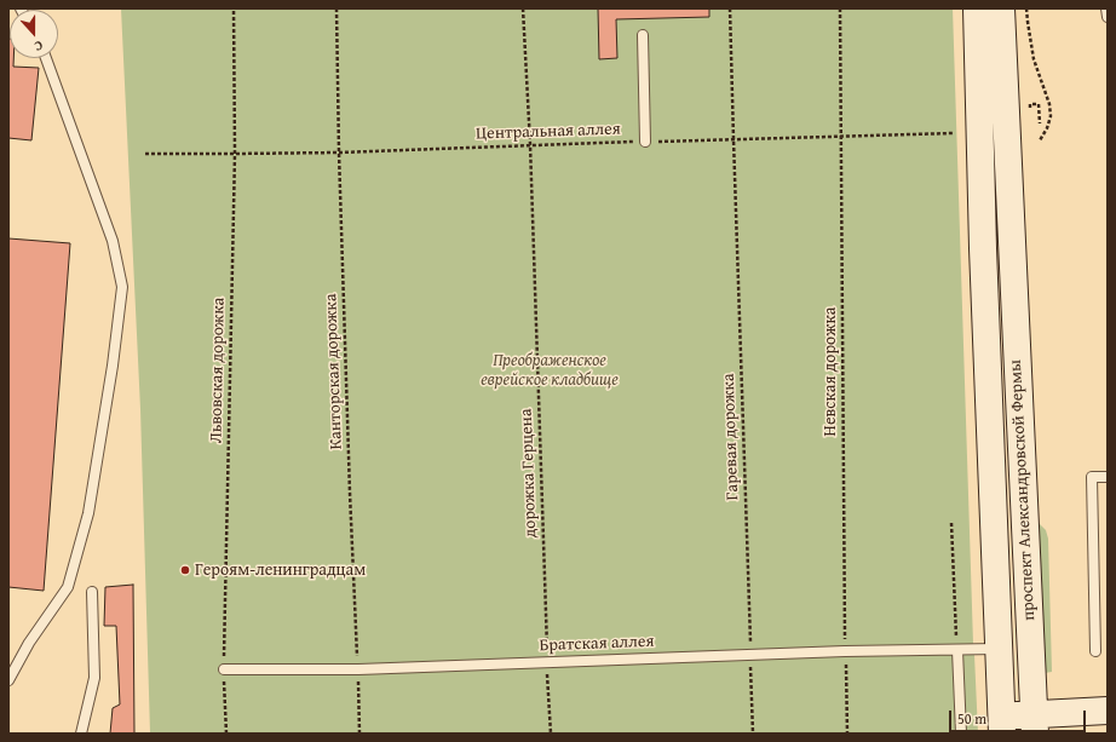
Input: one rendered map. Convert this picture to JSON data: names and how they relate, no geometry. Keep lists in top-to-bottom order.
{
  "streets": {
    "main road": ["проспект Александровской Фермы"],
    "lane": ["Братская аллея"],
    "path": [
      "Центральная аллея",
      "Львовская дорожка",
      "Канторская дорожка",
      "Невская дорожка",
      "Гаревая дорожка",
      "дорожка Герцена"
    ]
  },
  "crossings": [
    ["Центральная аллея", "Львовская дорожка"],
    ["Центральная аллея", "Канторская дорожка"],
    ["Центральная аллея", "Невская дорожка"],
    ["Центральная аллея", "Гаревая дорожка"],
    ["Центральная аллея", "дорожка Герцена"],
    ["Львовская дорожка", "Братская аллея"],
    ["Канторская дорожка", "Братская аллея"],
    ["Невская дорожка", "Братская аллея"],
    ["Гаревая дорожка", "Братская аллея"],
    ["дорожка Герцена", "Братская аллея"],
    ["проспект Александровской Фермы", "Братская аллея"]
  ],
  "parks": ["Преображенское еврейское кладбище"],
  "places": ["Героям-ленинградцам"],
  "scale_bar": "50 m",
  "north": "bottom"
}
